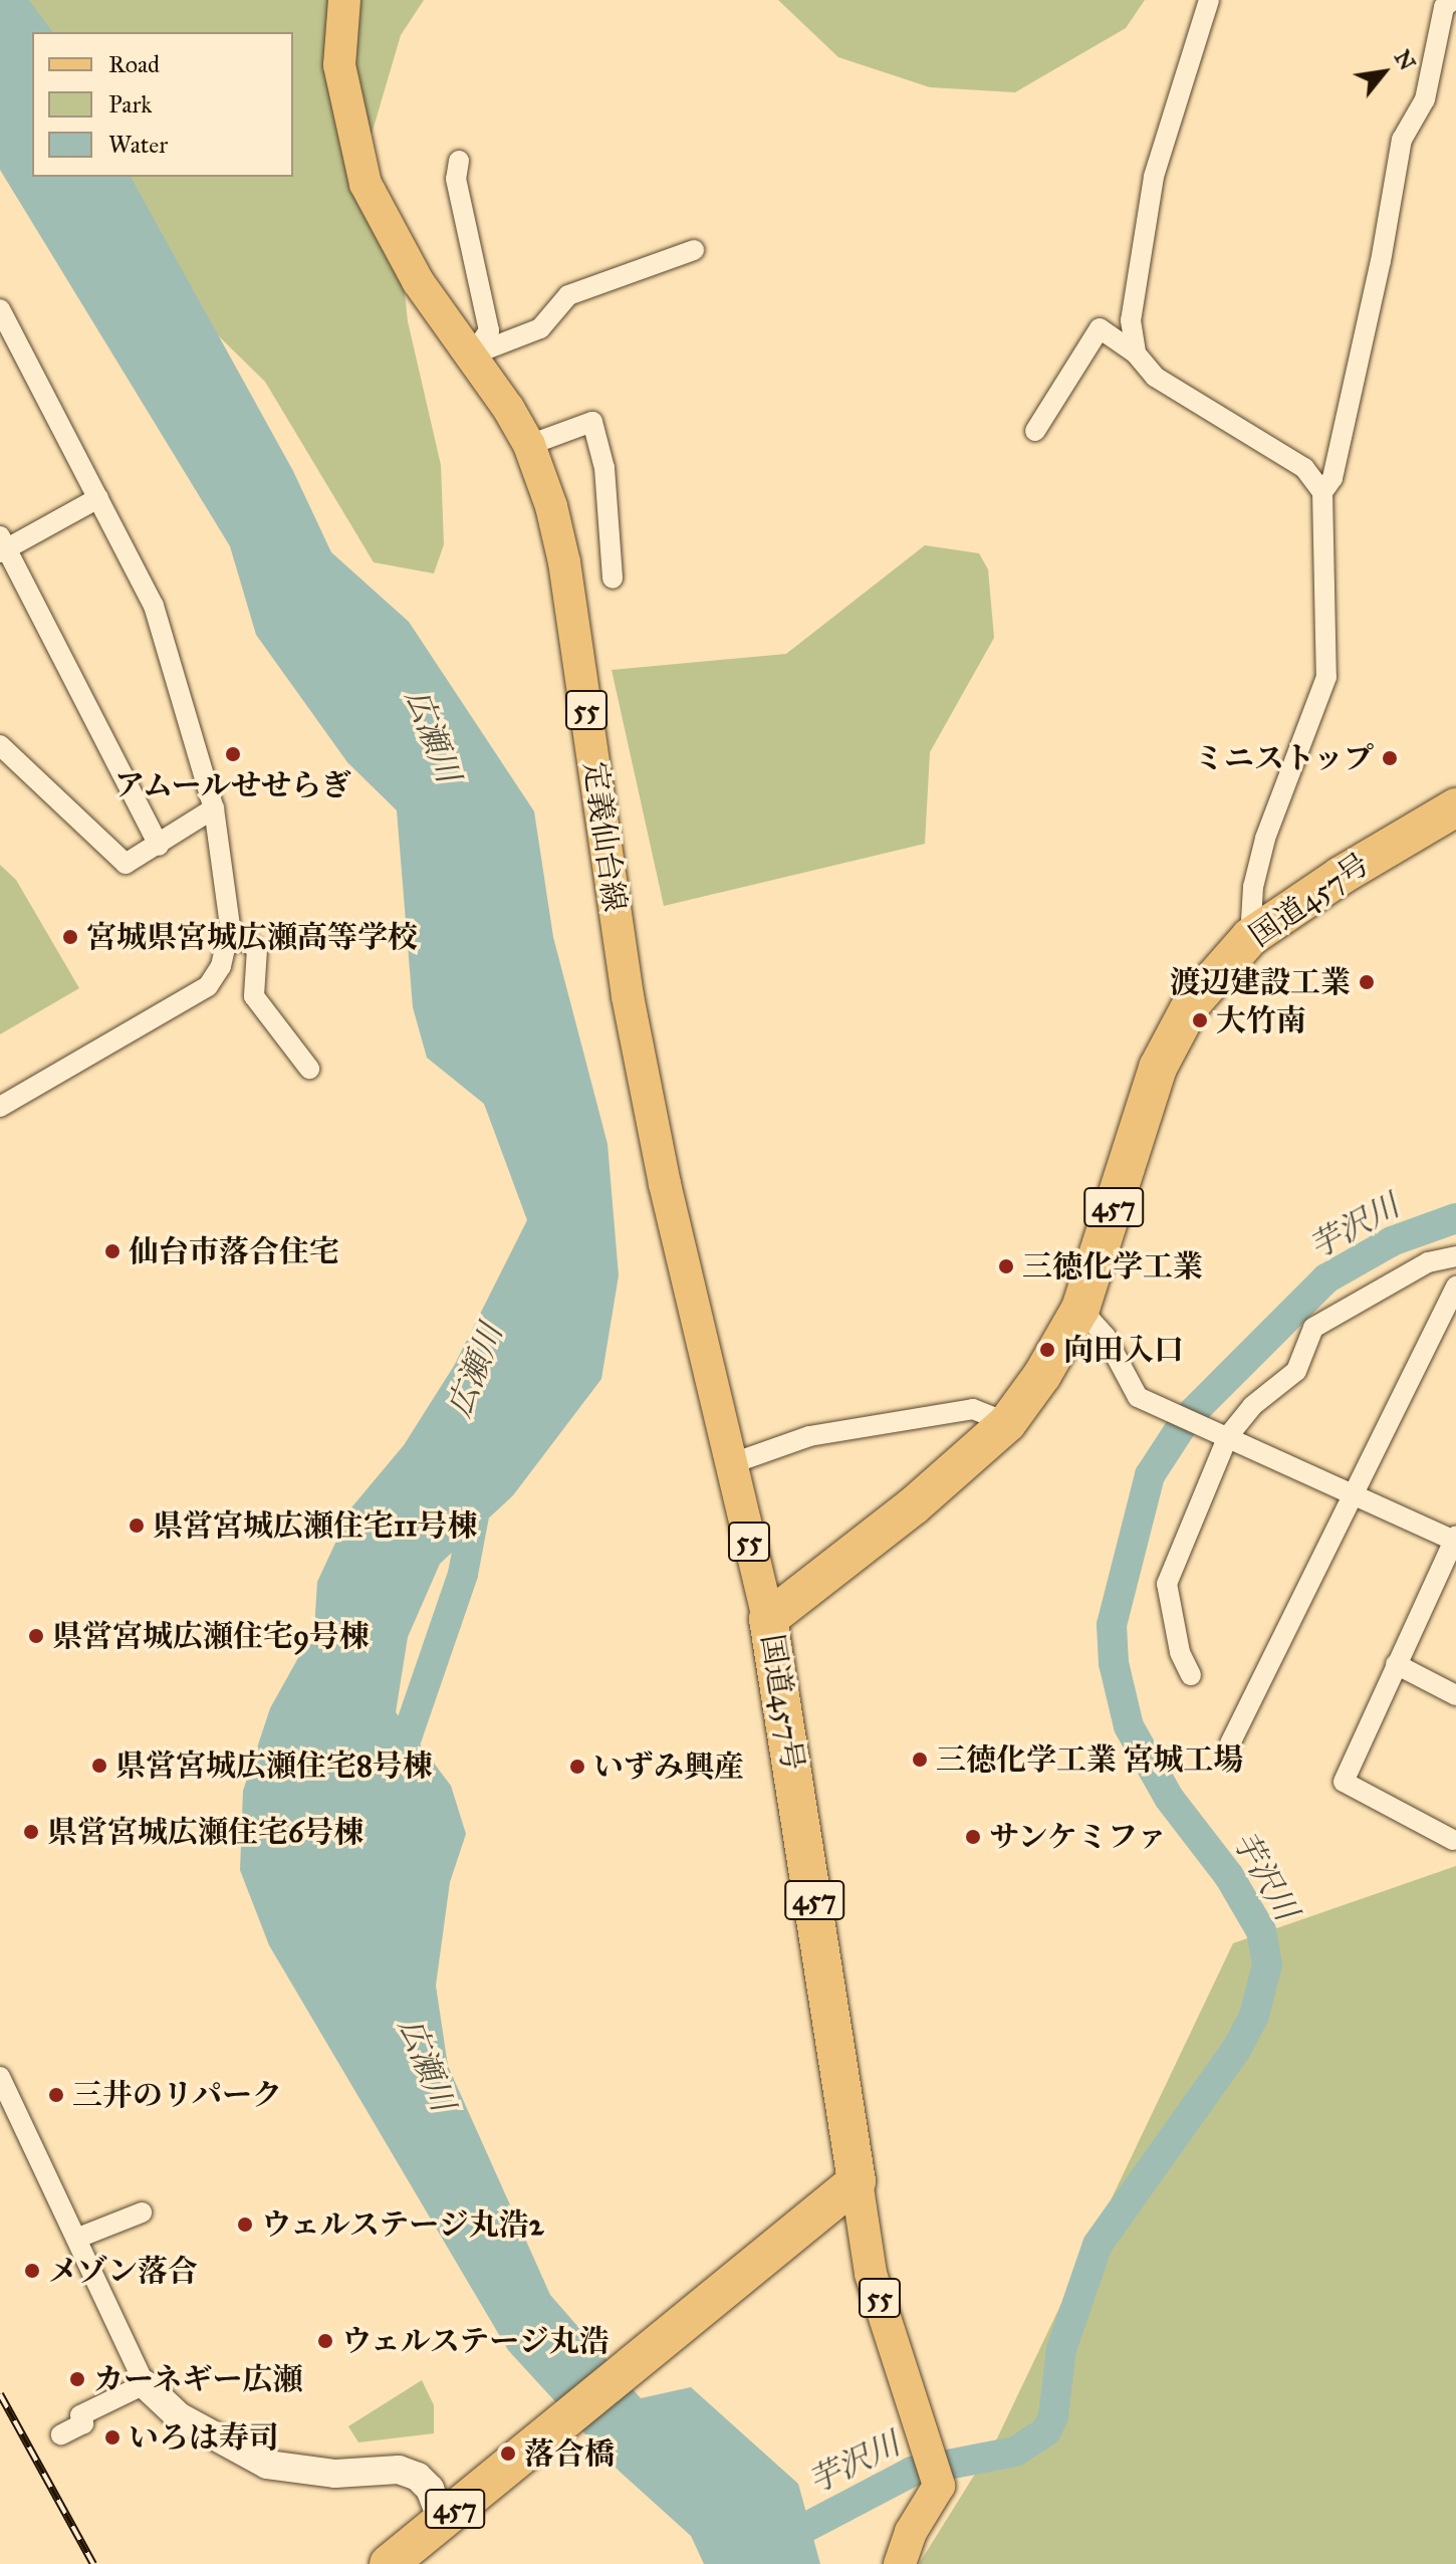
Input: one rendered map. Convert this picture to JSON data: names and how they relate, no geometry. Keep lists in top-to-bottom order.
{
  "streets": {
    "highway": ["国道457号", "457"],
    "main road": ["55", "定義仙台線"]
  },
  "crossings": [
    ["55", "国道457号"],
    ["55", "457"],
    ["定義仙台線", "国道457号"],
    ["国道457号", "457"]
  ],
  "water": ["広瀬川", "芋沢川"],
  "places": [
    "アムールせせらぎ",
    "ミニストップ",
    "宮城県宮城広瀬高等学校",
    "渡辺建設工業",
    "大竹南",
    "仙台市落合住宅",
    "三徳化学工業",
    "向田入口",
    "県営宮城広瀬住宅11号棟",
    "県営宮城広瀬住宅9号棟",
    "三徳化学工業 宮城工場",
    "県営宮城広瀬住宅8号棟",
    "いずみ興産",
    "県営宮城広瀬住宅6号棟",
    "サンケミファ",
    "三井のリパーク",
    "ウェルステージ丸浩2",
    "メゾン落合",
    "ウェルステージ丸浩",
    "カーネギー広瀬",
    "いろは寿司",
    "落合橋"
  ],
  "legend": ["Road", "Park", "Water"],
  "north": "top right"
}
